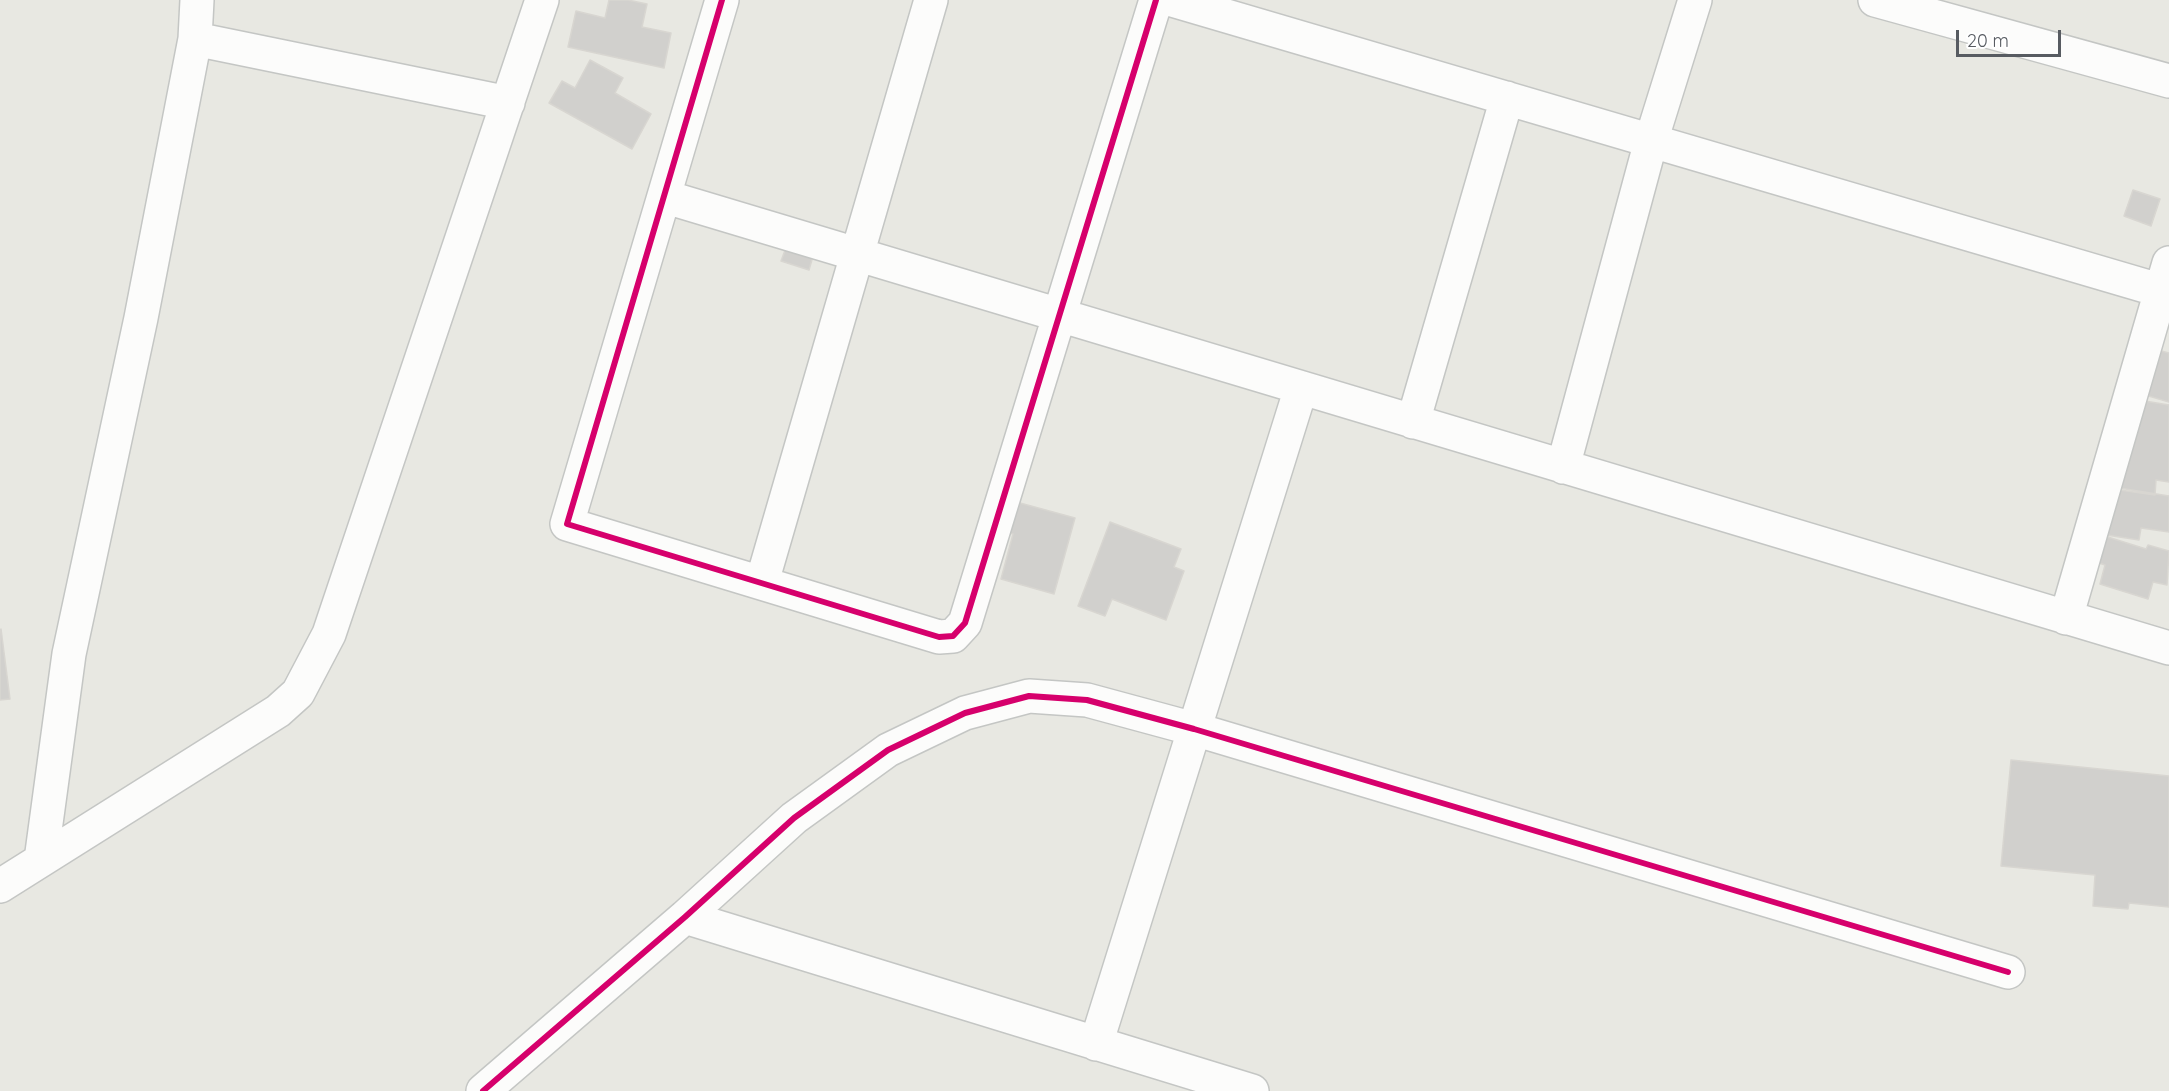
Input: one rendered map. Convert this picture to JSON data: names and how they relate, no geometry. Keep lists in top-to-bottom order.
{
  "scale_bar": "20 m"
}
